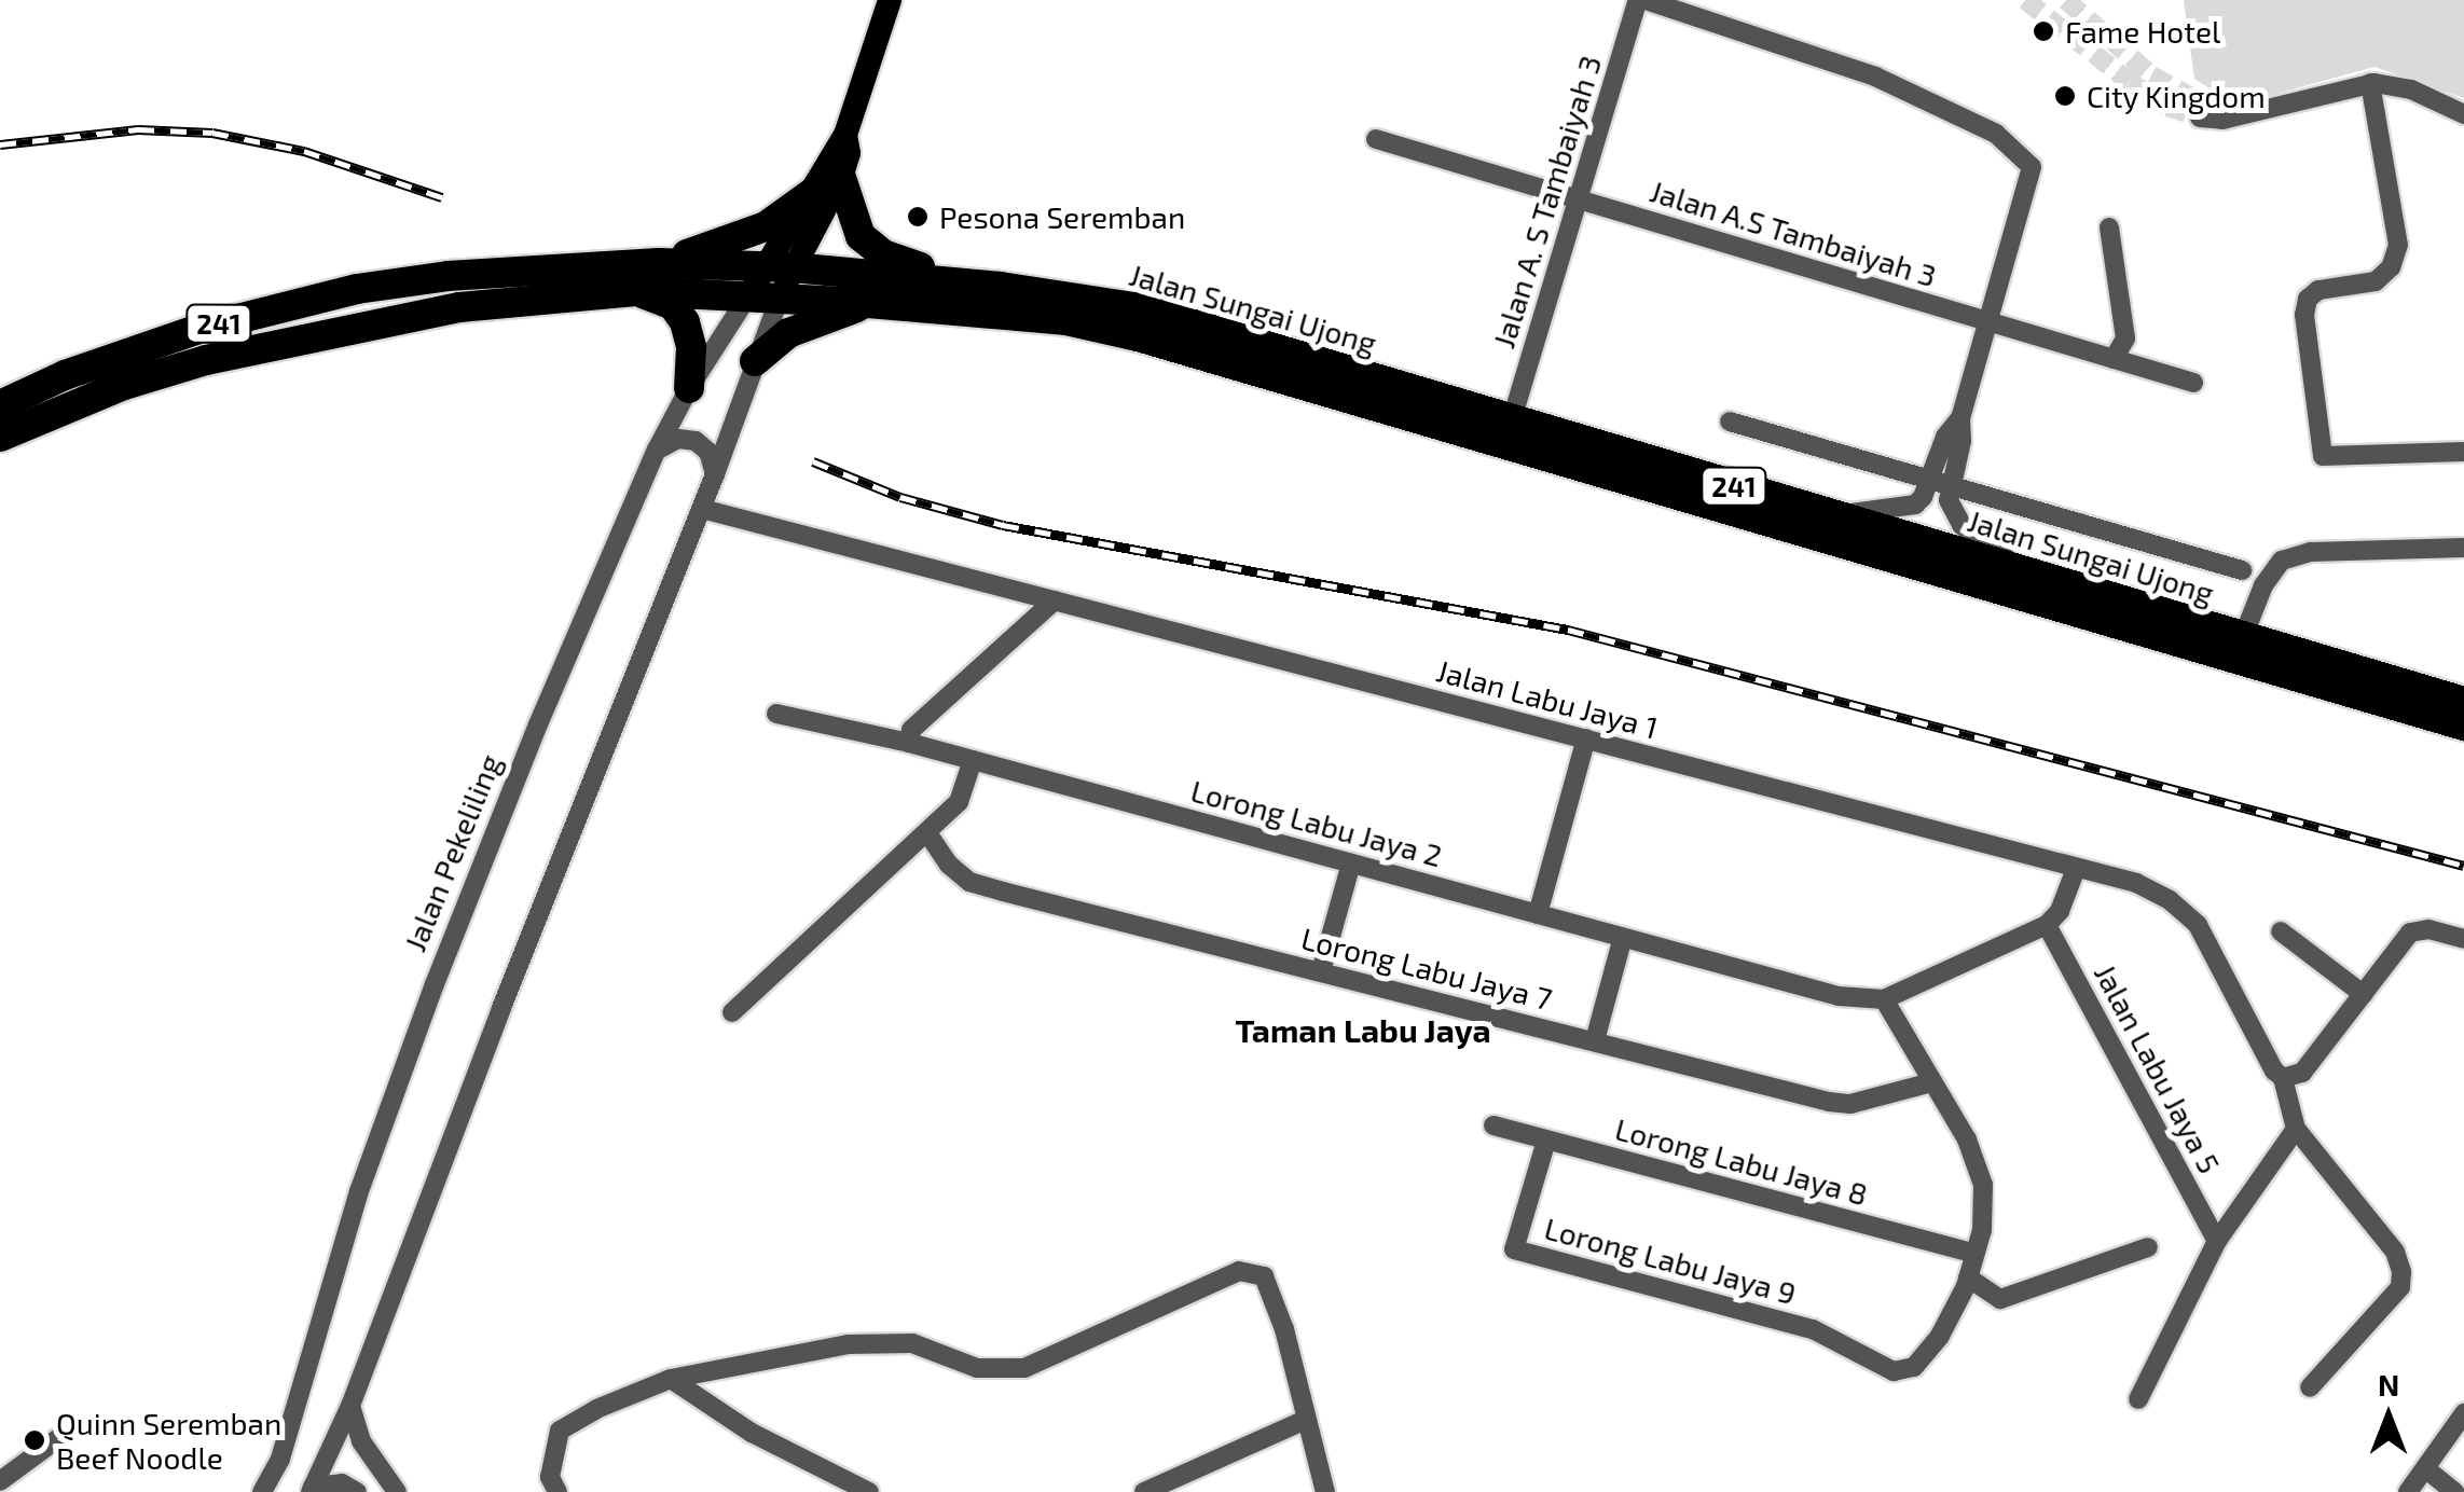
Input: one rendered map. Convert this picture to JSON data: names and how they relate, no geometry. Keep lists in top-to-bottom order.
{
  "streets": {
    "highway": ["Jalan Sungai Ujong", "241"],
    "main road": ["Jalan Pekeliling"],
    "street": [
      "Jalan A. S Tambaiyah 3",
      "Jalan A.S Tambaiyah 3",
      "Jalan Labu Jaya 1",
      "Lorong Labu Jaya 2",
      "Lorong Labu Jaya 7",
      "Jalan Labu Jaya 5",
      "Lorong Labu Jaya 8",
      "Lorong Labu Jaya 9"
    ]
  },
  "crossings": [
    ["Jalan A. S Tambaiyah 3", "Jalan A.S Tambaiyah 3"],
    ["Jalan A. S Tambaiyah 3", "Jalan Sungai Ujong"],
    ["Jalan Sungai Ujong", "Jalan Pekeliling"],
    ["Lorong Labu Jaya 8", "Lorong Labu Jaya 9"]
  ],
  "districts": ["Taman Labu Jaya"],
  "places": [
    "Fame Hotel",
    "City Kingdom",
    "Pesona Seremban",
    "Quinn Seremban Beef Noodle"
  ],
  "north": "top"
}
